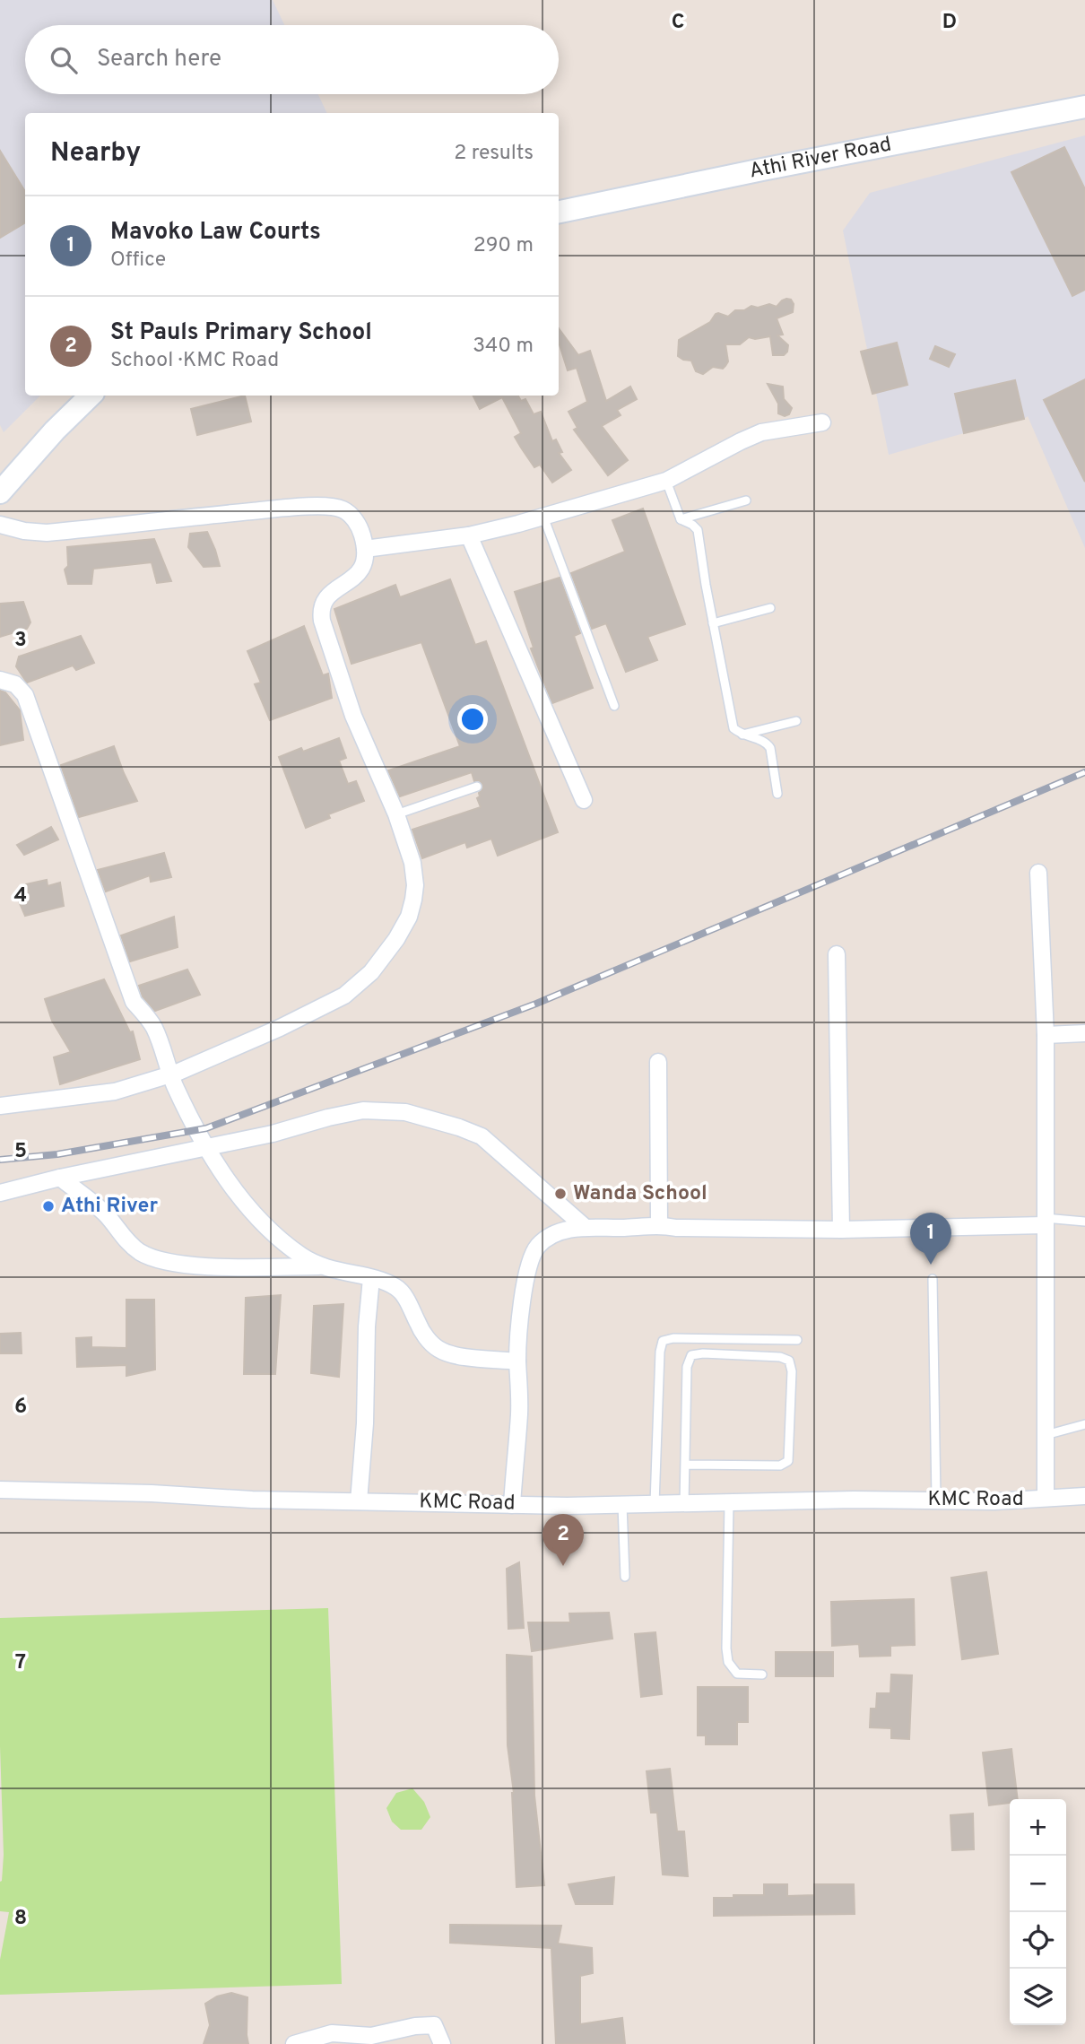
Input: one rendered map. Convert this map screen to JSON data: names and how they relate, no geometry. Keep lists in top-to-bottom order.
{
  "streets": {
    "main road": ["Athi River Road"],
    "street": ["KMC Road"]
  },
  "places": ["Wanda School", "Athi River"],
  "page": {
    "search": "Search here",
    "heading": ["Nearby", "2 results"],
    "list": [
      {
        "mark": "1",
        "name": "Mavoko Law Courts",
        "note": "Office",
        "value": "290 m"
      },
      {
        "mark": "2",
        "name": "St Pauls Primary School",
        "note": "School · KMC Road",
        "value": "340 m"
      }
    ],
    "pins": ["1", "2"],
    "map_buttons": ["+", "−"]
  },
  "grid": {
    "columns": ["C", "D"],
    "rows": [
      "3",
      "4",
      "5",
      "6",
      "7",
      "8"
    ]
  }
}
